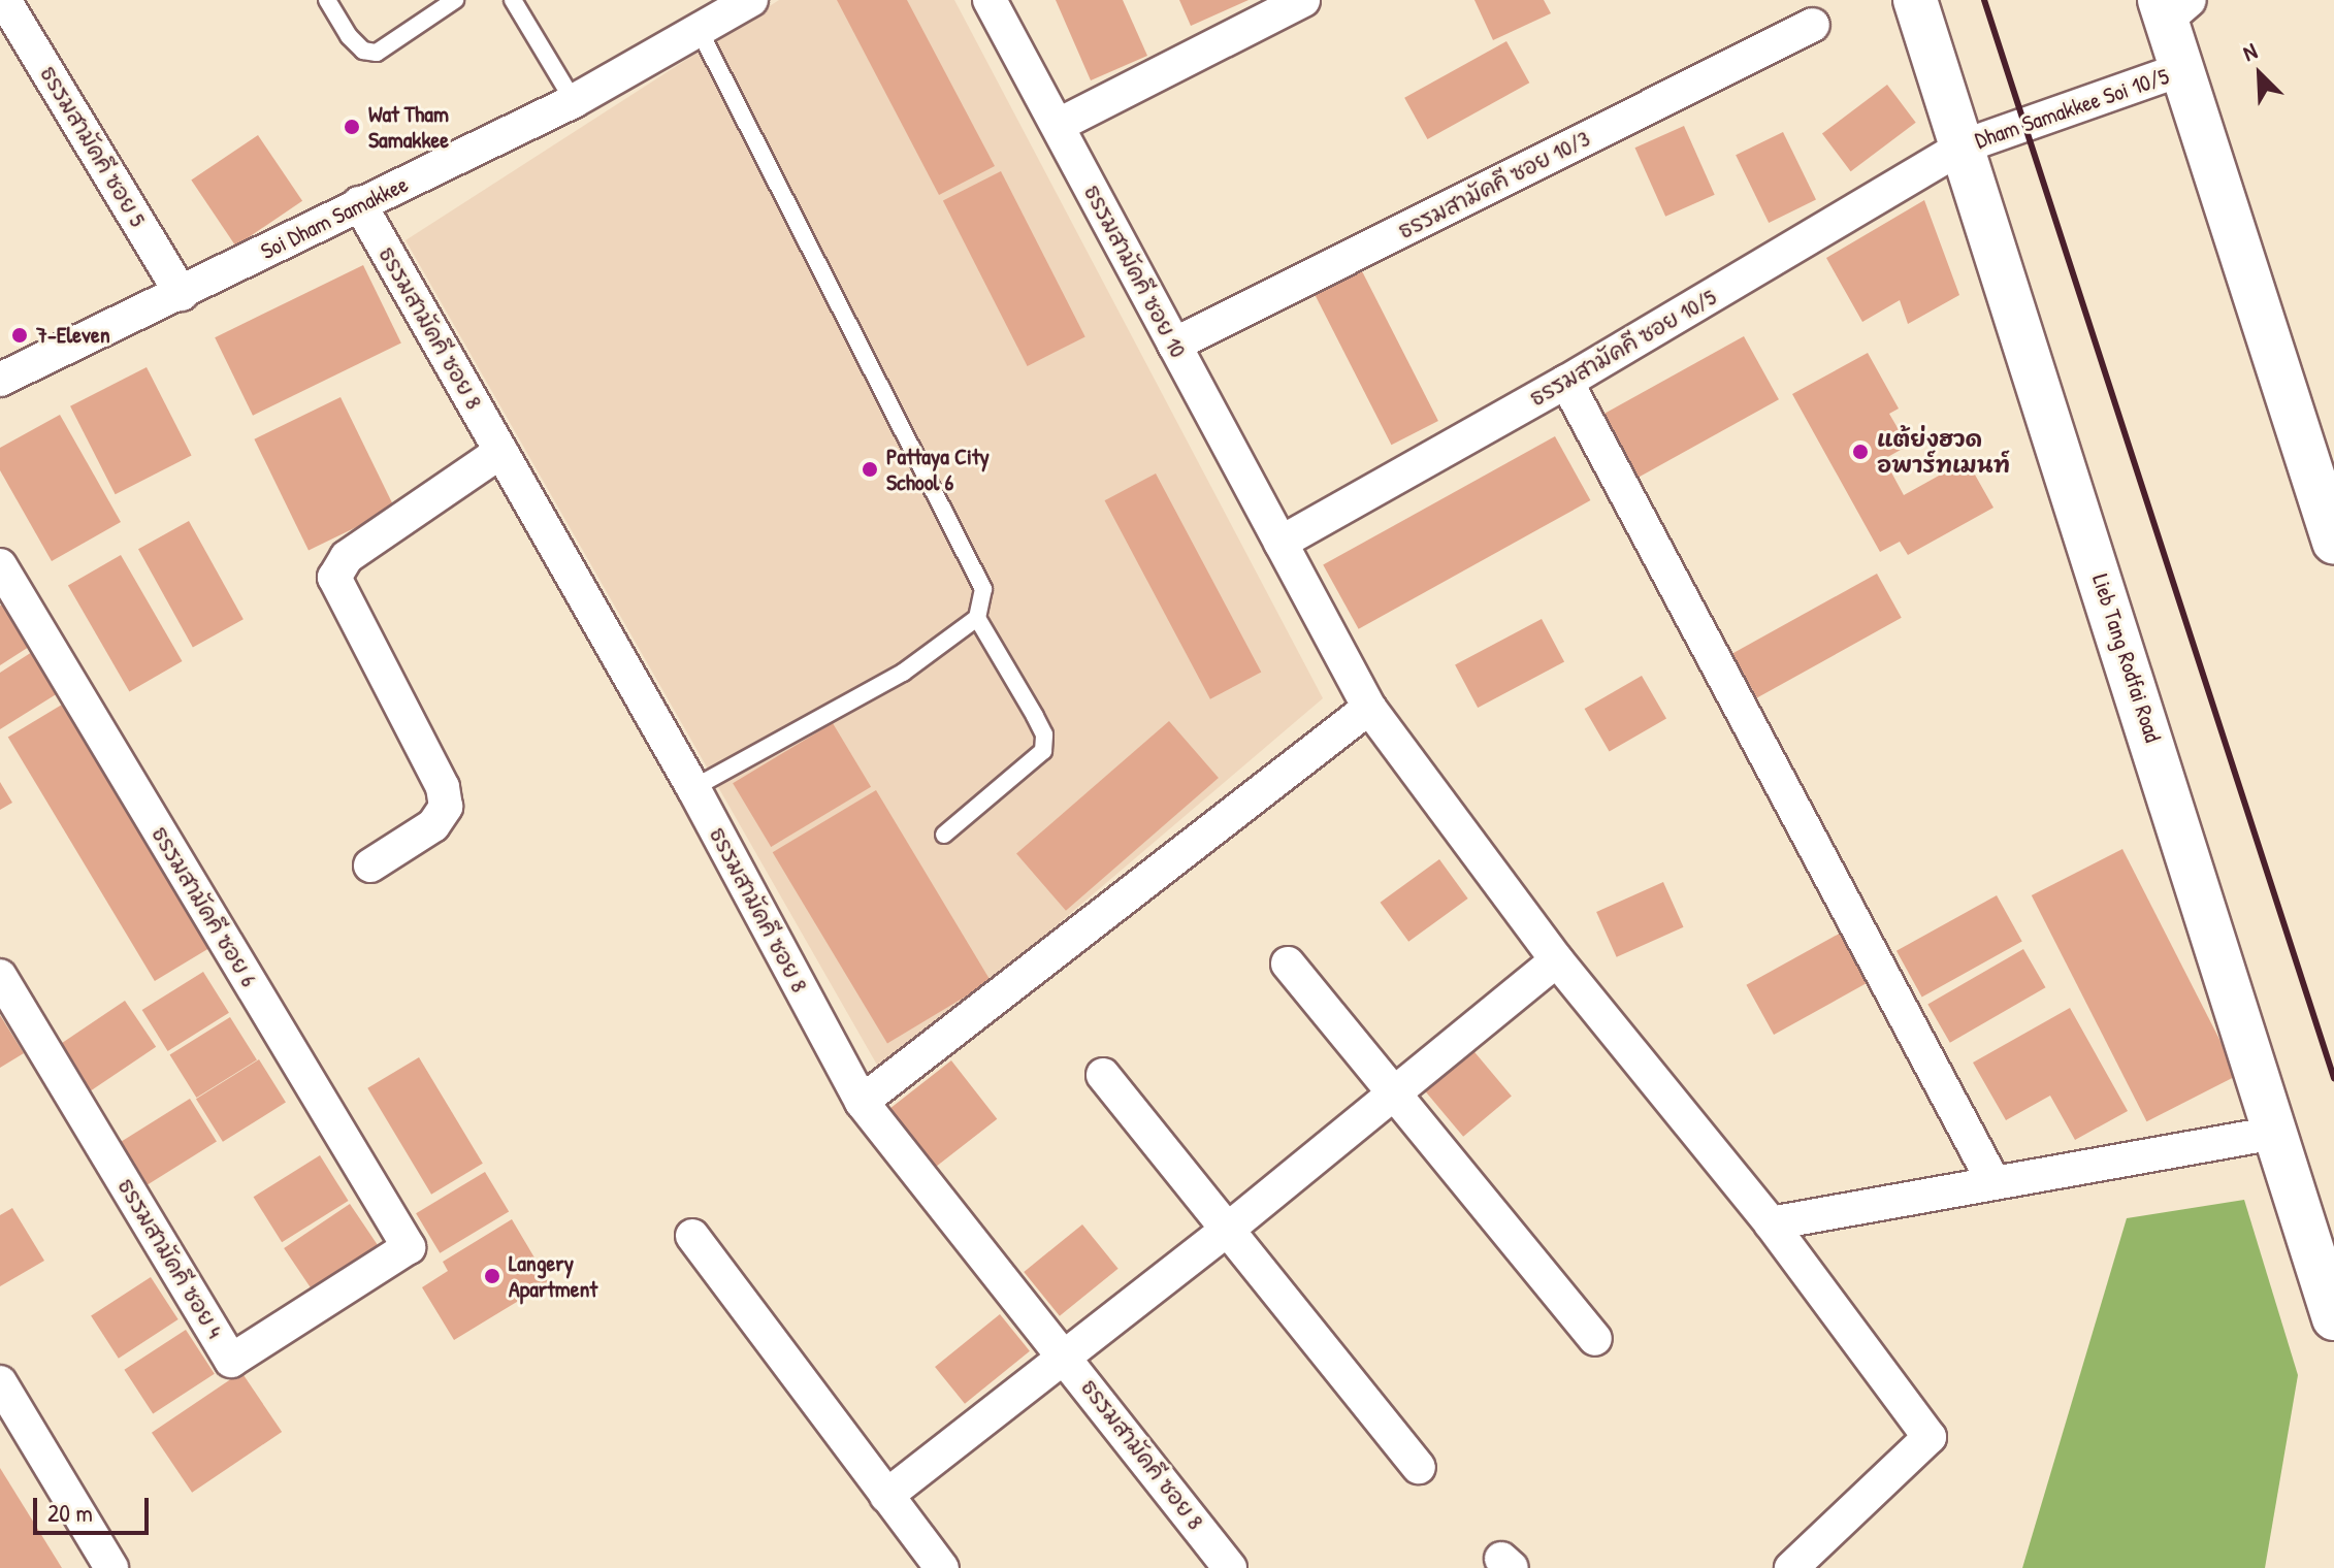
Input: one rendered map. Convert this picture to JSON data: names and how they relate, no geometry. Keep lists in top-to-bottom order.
{
  "streets": {
    "street": [
      "Dham Samakkee Soi 10/5",
      "ธรรมสามัคคี ซอย 5",
      "ธรรมสามัคคี ซอย 10/3",
      "Soi Dham Samakkee",
      "ธรรมสามัคคี ซอย 10",
      "ธรรมสามัคคี ซอย 8",
      "ธรรมสามัคคี ซอย 10/5",
      "Lieb Tang Rodfai Road",
      "ธรรมสามัคคี ซอย 6",
      "ธรรมสามัคคี ซอย 4"
    ]
  },
  "crossings": [
    ["Dham Samakkee Soi 10/5", "ธรรมสามัคคี ซอย 10/5"],
    ["Dham Samakkee Soi 10/5", "Lieb Tang Rodfai Road"],
    ["ธรรมสามัคคี ซอย 5", "Soi Dham Samakkee"],
    ["ธรรมสามัคคี ซอย 10/3", "ธรรมสามัคคี ซอย 10"],
    ["Soi Dham Samakkee", "ธรรมสามัคคี ซอย 8"],
    ["ธรรมสามัคคี ซอย 10", "ธรรมสามัคคี ซอย 10/5"],
    ["ธรรมสามัคคี ซอย 10/5", "Lieb Tang Rodfai Road"],
    ["ธรรมสามัคคี ซอย 6", "ธรรมสามัคคี ซอย 4"]
  ],
  "places": [
    "Wat Tham Samakkee",
    "7-Eleven",
    "แต้ย่งฮวด อพาร์ทเมนท์",
    "Pattaya City School 6",
    "Langery Apartment"
  ],
  "scale_bar": "20 m",
  "north": "top left"
}
